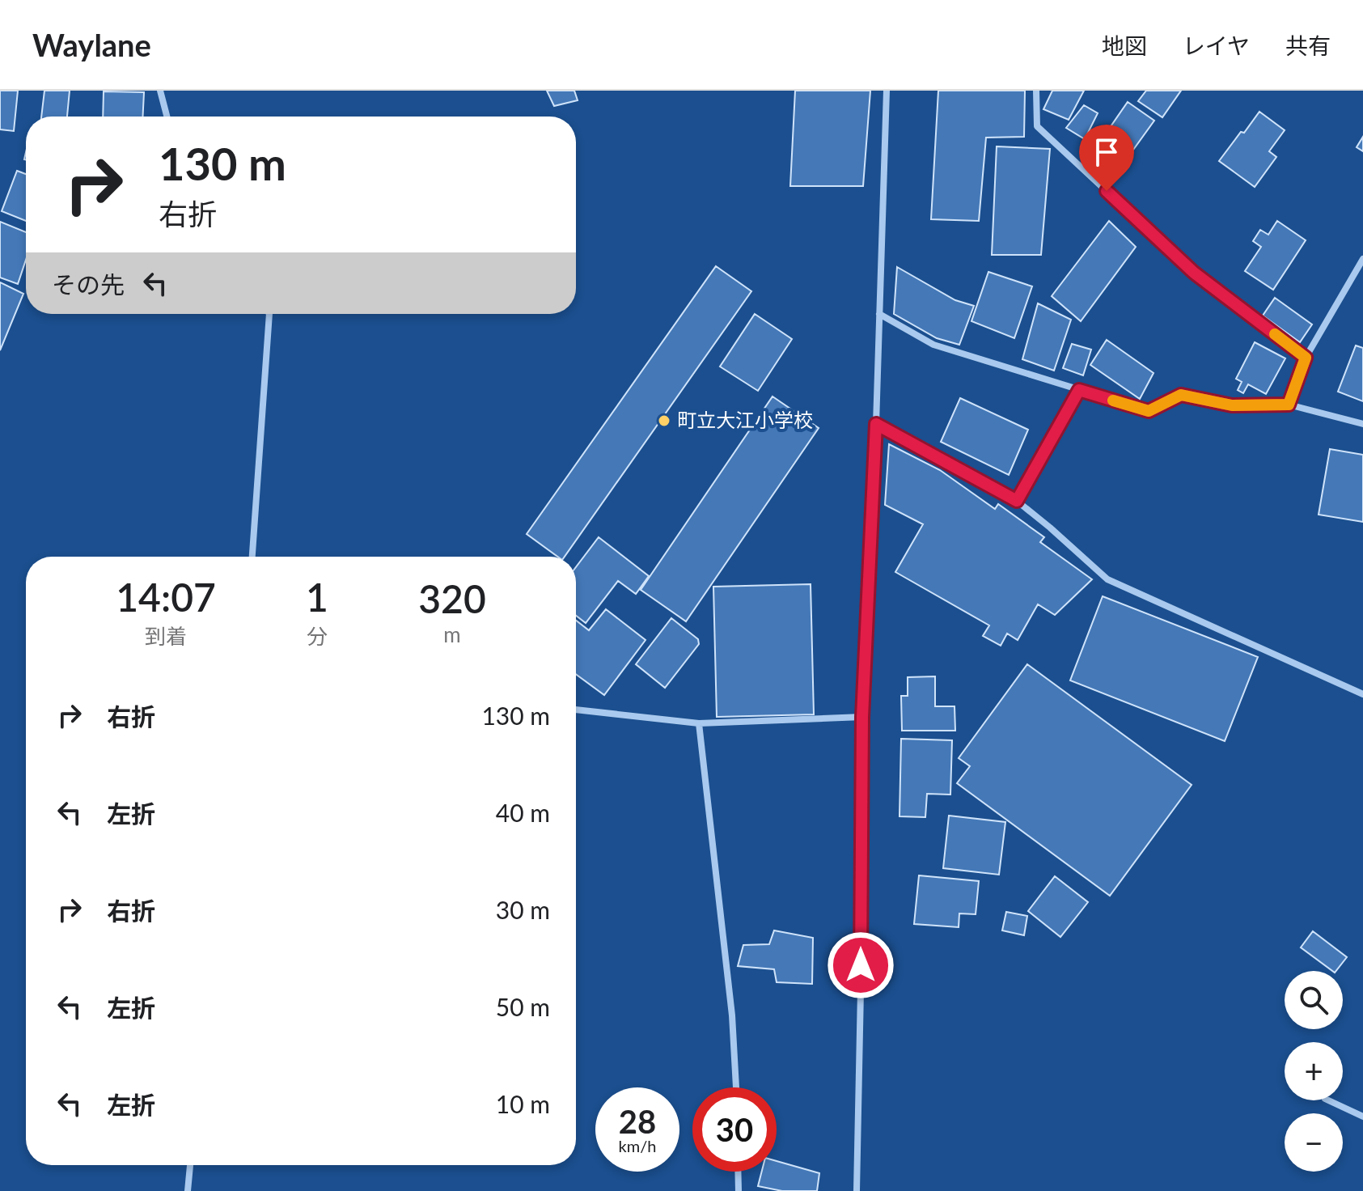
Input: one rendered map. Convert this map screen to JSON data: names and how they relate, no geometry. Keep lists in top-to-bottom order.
{
  "places": ["町立大江小学校"],
  "page": {
    "header": "Waylane",
    "nav": ["地図", "レイヤ", "共有"],
    "turn": ["130 m", "右折"],
    "then": "その先",
    "eta": [
      "14:07",
      "到着",
      "1",
      "分",
      "320",
      "m"
    ],
    "list": [
      {
        "name": "右折",
        "value": "130 m"
      },
      {
        "name": "左折",
        "value": "40 m"
      },
      {
        "name": "右折",
        "value": "30 m"
      },
      {
        "name": "左折",
        "value": "50 m"
      },
      {
        "name": "左折",
        "value": "10 m"
      }
    ],
    "map_buttons": ["+", "−"],
    "speed": "28 km/h",
    "limit": "30"
  }
}
